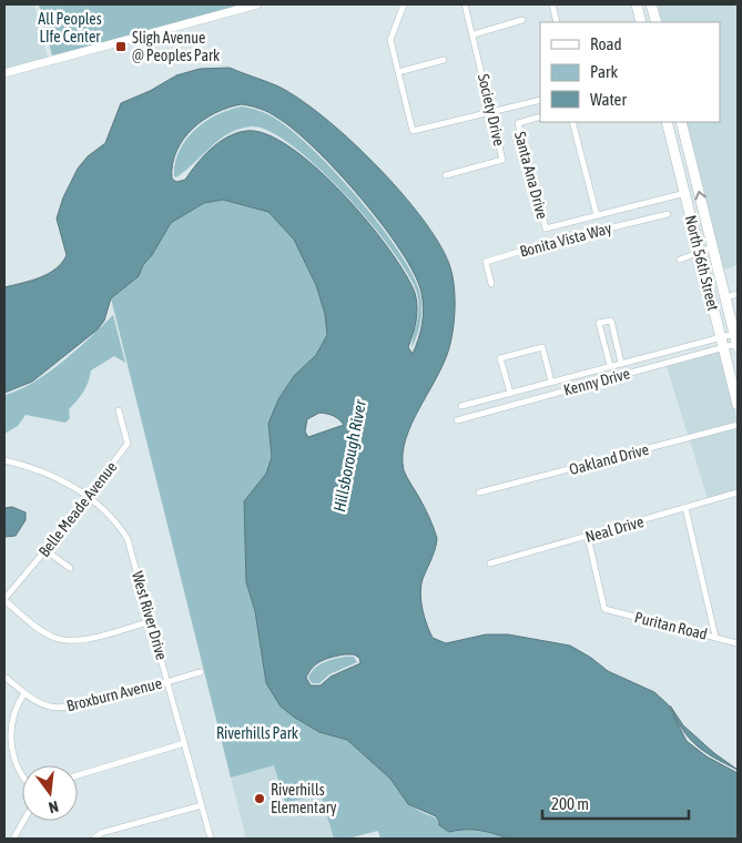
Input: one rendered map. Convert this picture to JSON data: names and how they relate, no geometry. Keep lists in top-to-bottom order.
{
  "streets": {
    "main road": ["North 56th Street"],
    "street": [
      "Society Drive",
      "Santa Ana Drive",
      "Bonita Vista Way",
      "Kenny Drive",
      "Oakland Drive",
      "Belle Meade Avenue",
      "Neal Drive",
      "West River Drive",
      "Puritan Road",
      "Broxburn Avenue"
    ]
  },
  "crossings": [
    ["North 56th Street", "Kenny Drive"],
    ["Belle Meade Avenue", "West River Drive"],
    ["Neal Drive", "Puritan Road"],
    ["West River Drive", "Broxburn Avenue"]
  ],
  "water": ["Hillsborough River"],
  "parks": ["All Peoples LIfe Center", "Riverhills Park"],
  "places": {
    "transit": ["Sligh Avenue @ Peoples Park"],
    "other": ["Riverhills Elementary"]
  },
  "legend": ["Road", "Park", "Water"],
  "scale_bar": "200 m",
  "north": "bottom"
}
